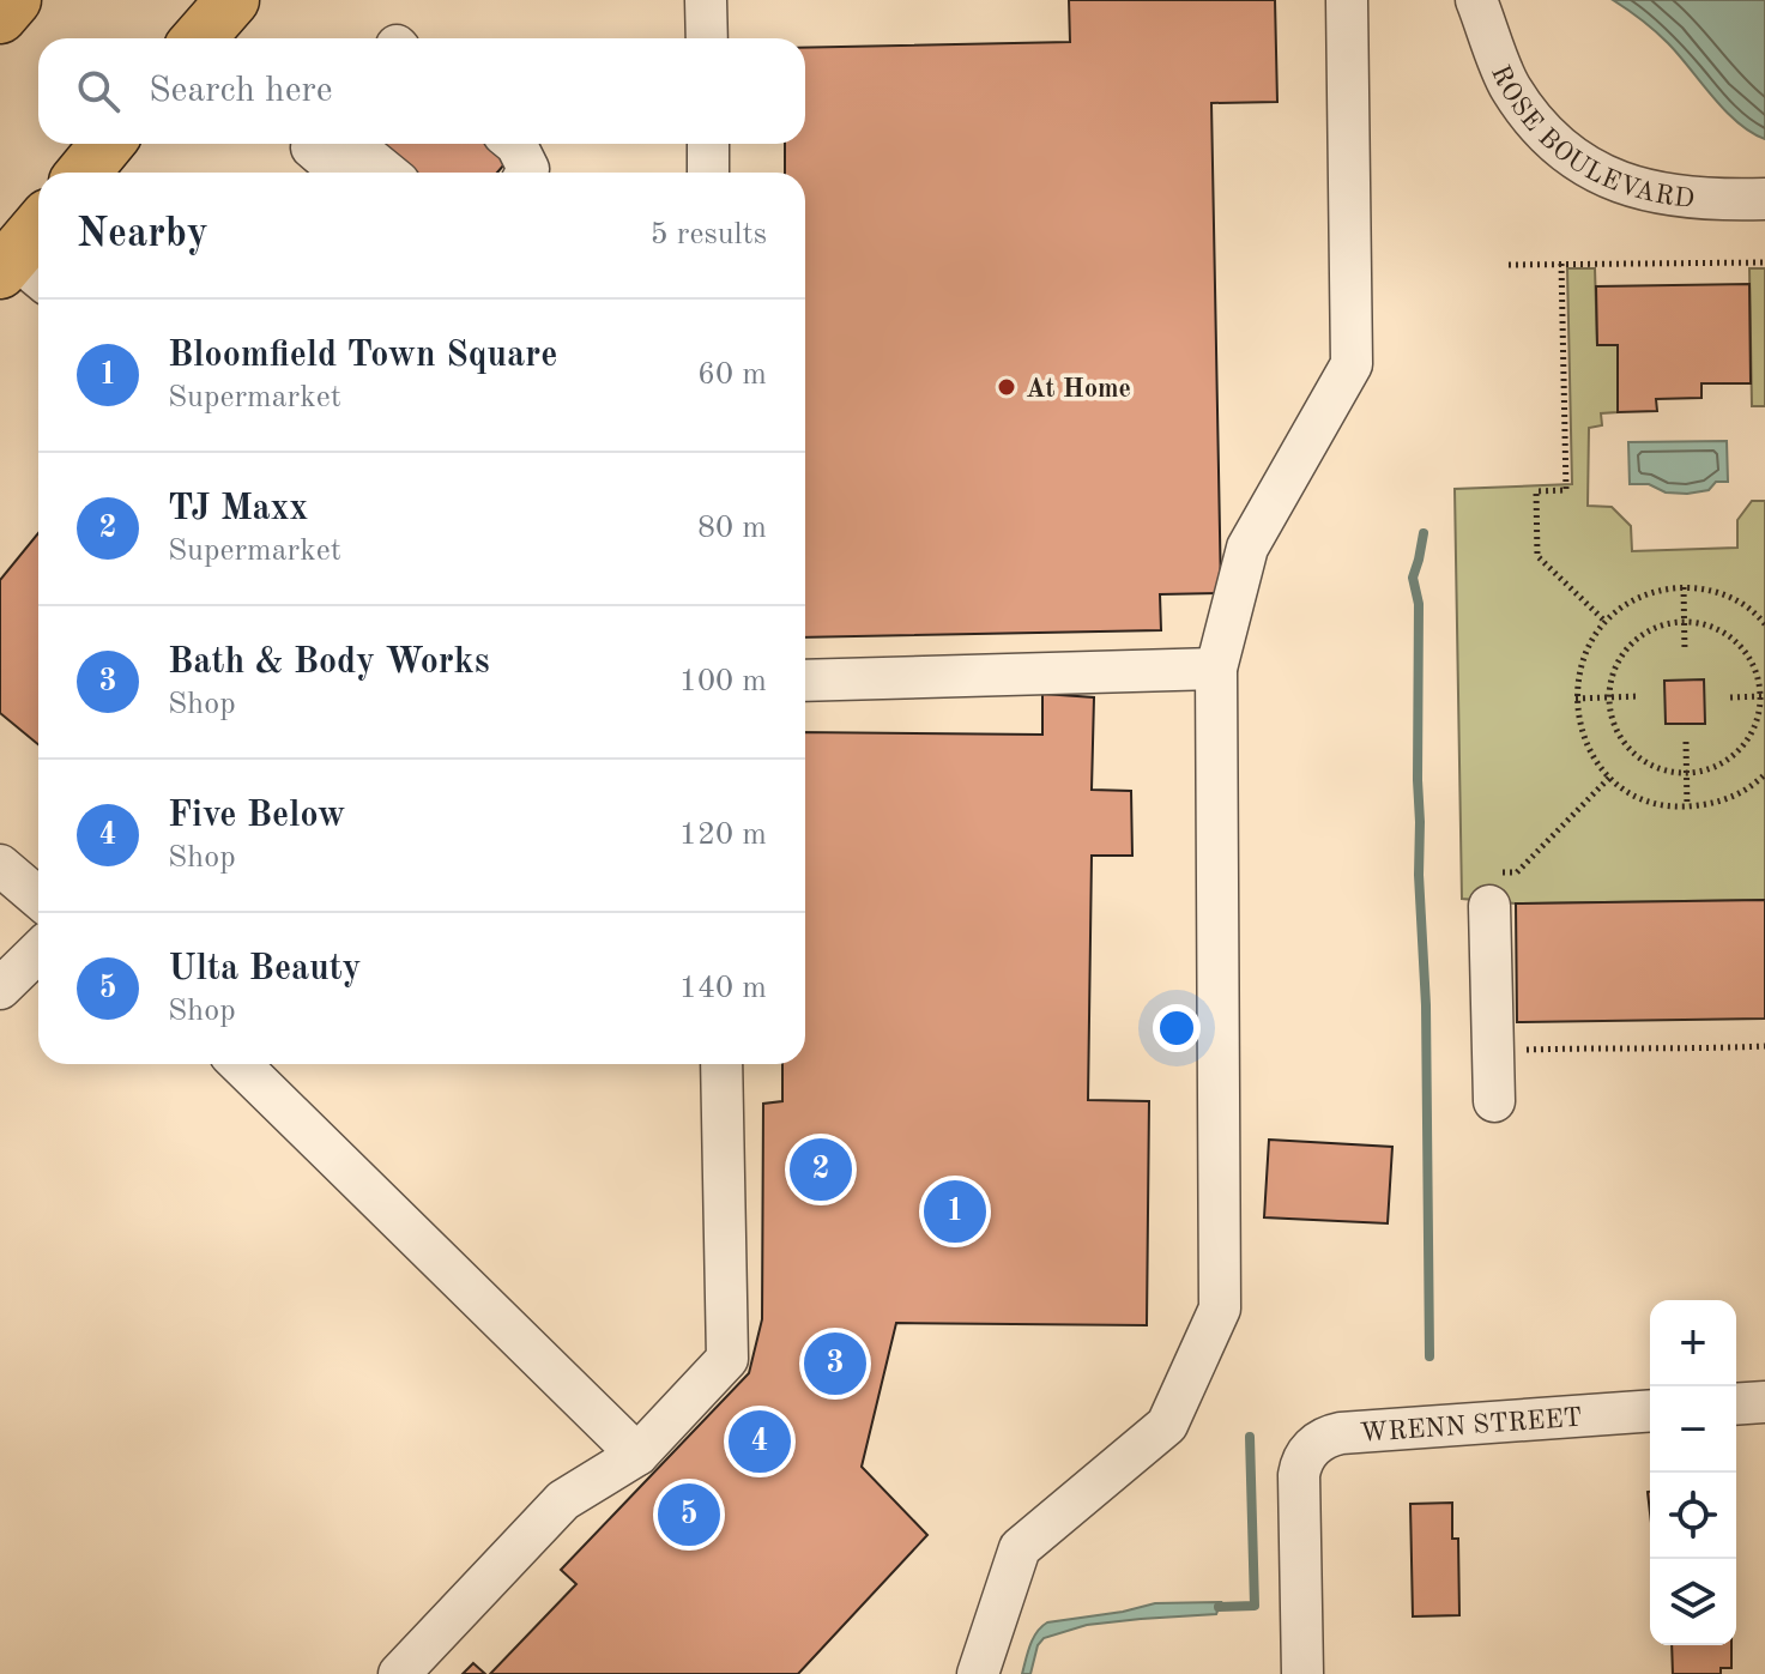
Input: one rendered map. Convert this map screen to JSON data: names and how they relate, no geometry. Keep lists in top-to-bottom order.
{
  "streets": {
    "street": ["ROSE BOULEVARD", "WRENN STREET"]
  },
  "places": ["At Home"],
  "page": {
    "search": "Search here",
    "heading": ["Nearby", "5 results"],
    "list": [
      {
        "mark": "1",
        "name": "Bloomfield Town Square",
        "note": "Supermarket",
        "value": "60 m"
      },
      {
        "mark": "2",
        "name": "TJ Maxx",
        "note": "Supermarket",
        "value": "80 m"
      },
      {
        "mark": "3",
        "name": "Bath & Body Works",
        "note": "Shop",
        "value": "100 m"
      },
      {
        "mark": "4",
        "name": "Five Below",
        "note": "Shop",
        "value": "120 m"
      },
      {
        "mark": "5",
        "name": "Ulta Beauty",
        "note": "Shop",
        "value": "140 m"
      }
    ],
    "pins": [
      "2",
      "1",
      "3",
      "4",
      "5"
    ],
    "map_buttons": ["+", "−"]
  }
}
